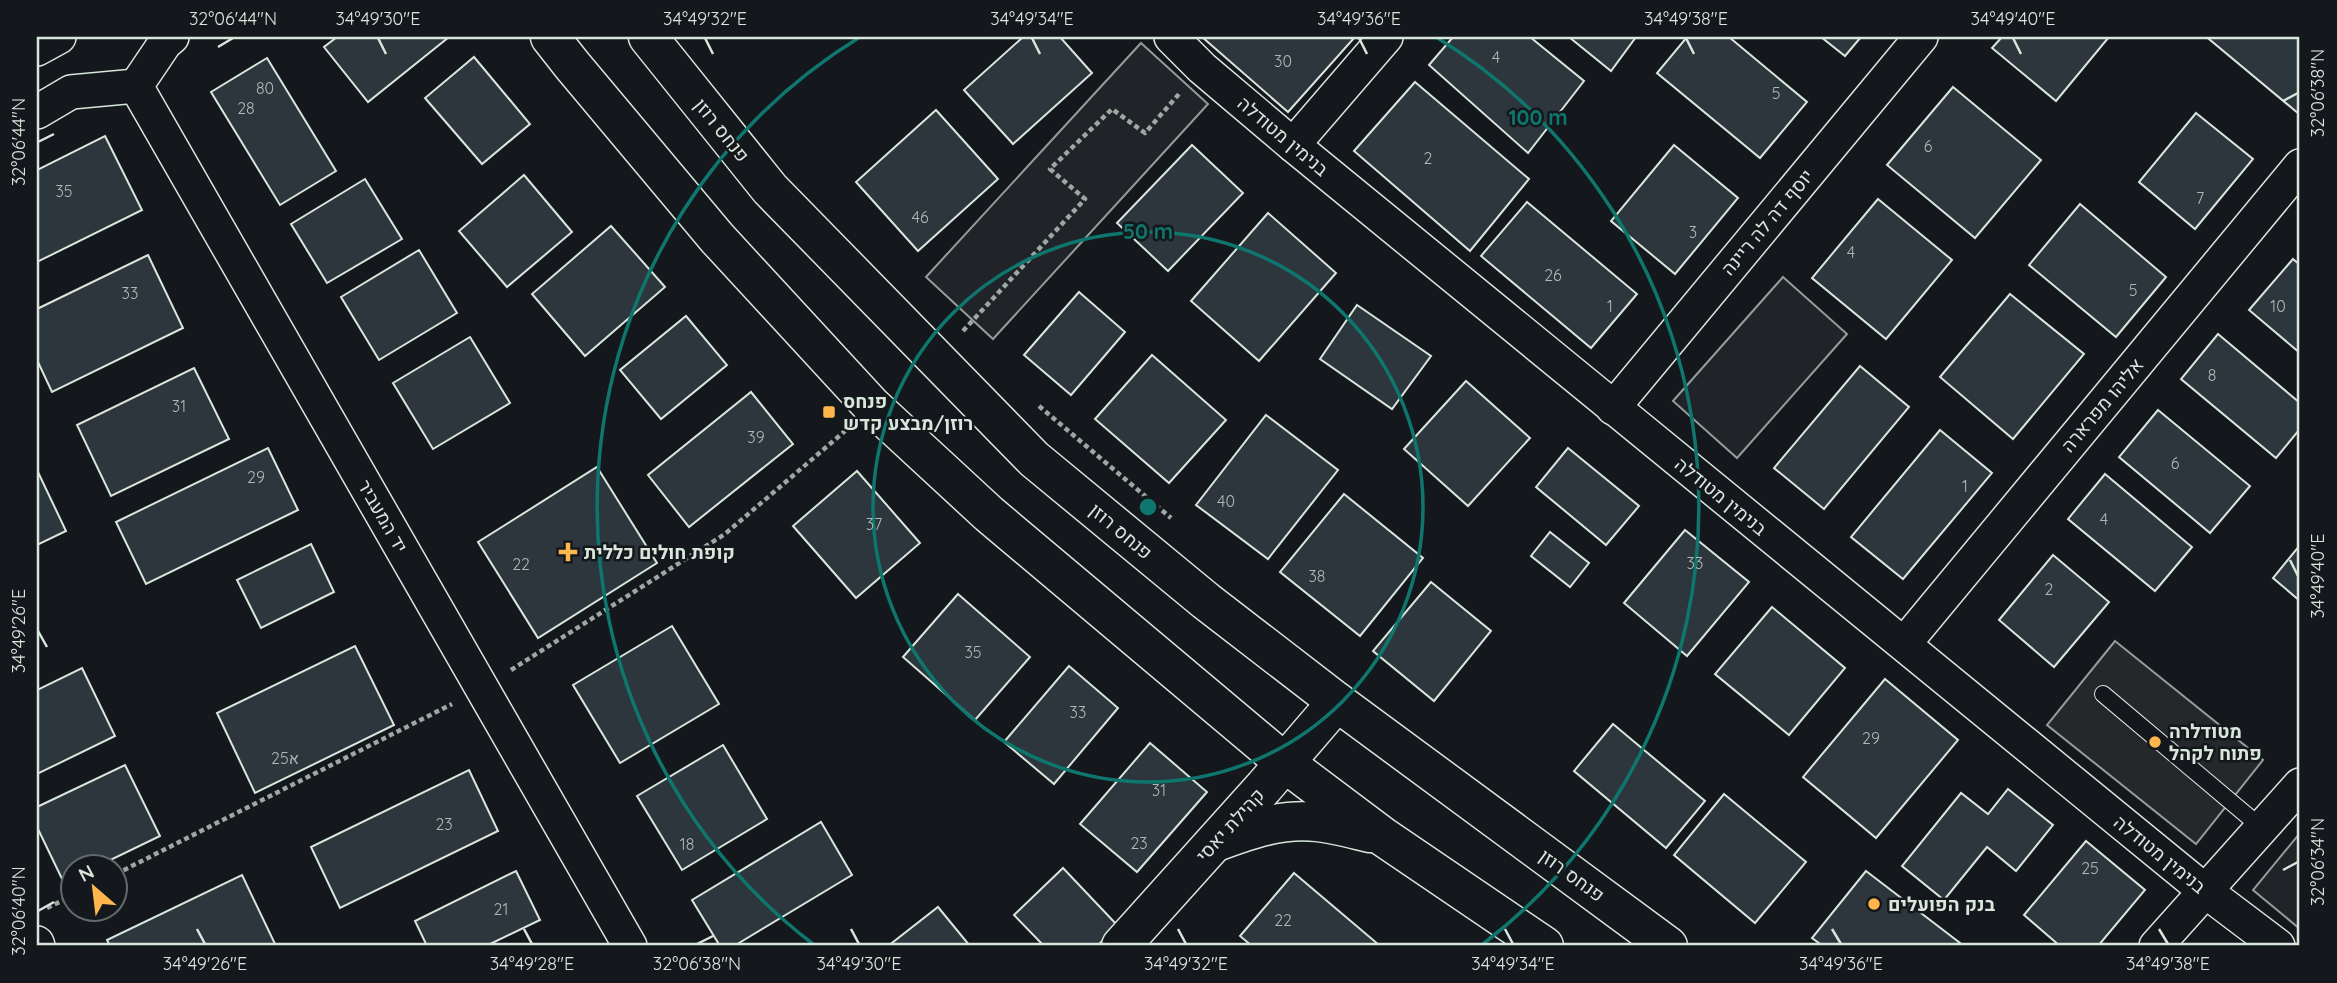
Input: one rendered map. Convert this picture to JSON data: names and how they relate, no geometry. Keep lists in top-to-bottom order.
{
  "streets": {
    "main road": ["פנחס רוזן", "קהילת יאסי"],
    "street": [
      "בנימין מטודלה",
      "יוסף דה לה ריינה",
      "אליהו מפרארה",
      "יד המעביר"
    ]
  },
  "crossings": [
    ["פנחס רוזן", "קהילת יאסי"],
    ["בנימין מטודלה", "יוסף דה לה ריינה"],
    ["בנימין מטודלה", "אליהו מפרארה"]
  ],
  "places": {
    "transit": ["פנחס רוזן/מבצע קדש"],
    "health": ["קופת חולים כללית"],
    "other": ["מטודלרה פתוח לקהל", "בנק הפועלים"]
  },
  "house_numbers": [
    "4",
    "30",
    "80",
    "5",
    "28",
    "6",
    "2",
    "35",
    "7",
    "46",
    "3",
    "4",
    "26",
    "5",
    "33",
    "1",
    "10",
    "8",
    "31",
    "39",
    "6",
    "29",
    "1",
    "40",
    "4",
    "37",
    "33",
    "22",
    "38",
    "2",
    "35",
    "33",
    "29",
    "25א",
    "31",
    "23",
    "23",
    "18",
    "25",
    "21",
    "22"
  ],
  "north": "top left",
  "coordinates": [
    "32°06'44\"N",
    "34°49'30\"E",
    "34°49'32\"E",
    "34°49'34\"E",
    "34°49'36\"E",
    "34°49'38\"E",
    "34°49'40\"E",
    "32°06'38\"N",
    "34°49'26\"E",
    "32°06'34\"N",
    "32°06'40\"N",
    "34°49'28\"E"
  ],
  "rings": ["100 m", "50 m"]
}
